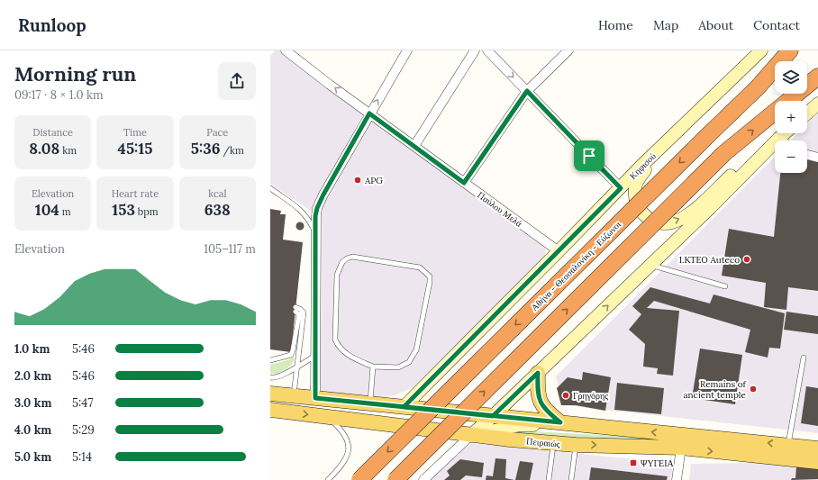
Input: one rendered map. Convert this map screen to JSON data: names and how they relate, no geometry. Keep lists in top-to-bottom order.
{
  "streets": {
    "highway": ["Αθήνα - Θεσσαλονίκη - Εύζωνοι"],
    "main road": ["Κηφισού", "Πειραιώς"],
    "street": ["Παύλου Μελά"]
  },
  "crossings": [
    ["Κηφισού", "Παύλου Μελά"]
  ],
  "places": {
    "other": [
      "APG",
      "Ι.ΚΤΕΟ Auteco",
      "Remains of ancient temple",
      "Γρηγόρης"
    ],
    "transit": ["ΨΥΓΕΙΑ"]
  },
  "page": {
    "header": "Runloop",
    "nav": [
      "Home",
      "Map",
      "About",
      "Contact"
    ],
    "heading": ["Morning run", "09:17 · 8 × 1.0 km"],
    "map_buttons": ["+", "−"],
    "stats": [
      ["Distance", "8.08 km"],
      ["Time", "45:15"],
      ["Pace", "5:36 /km"],
      ["Elevation", "104 m"],
      ["Heart rate", "153 bpm"],
      ["kcal", "638"]
    ],
    "chart": ["Elevation", "105–117 m"],
    "list": [
      {
        "name": "1.0 km",
        "note": "5:46"
      },
      {
        "name": "2.0 km",
        "note": "5:46"
      },
      {
        "name": "3.0 km",
        "note": "5:47"
      },
      {
        "name": "4.0 km",
        "note": "5:29"
      },
      {
        "name": "5.0 km",
        "note": "5:14"
      }
    ]
  }
}
